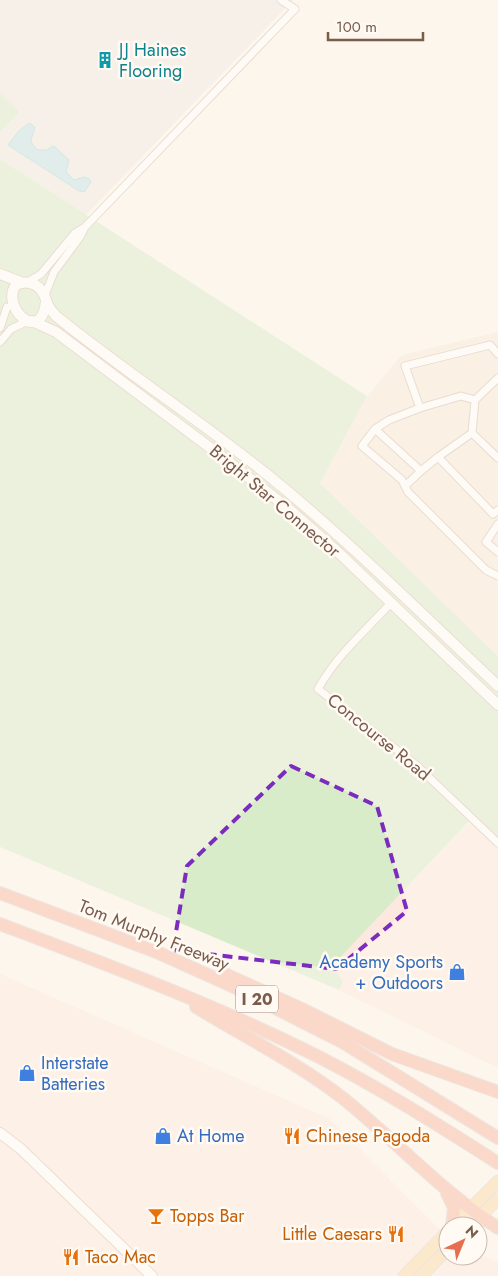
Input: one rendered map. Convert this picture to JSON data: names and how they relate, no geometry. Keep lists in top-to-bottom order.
{
  "streets": {
    "highway": ["Tom Murphy Freeway", "I 20"],
    "street": ["Bright Star Connector", "Concourse Road"]
  },
  "crossings": [
    ["Bright Star Connector", "Concourse Road"]
  ],
  "places": {
    "building": ["JJ Haines Flooring"],
    "shop": ["Academy Sports + Outdoors", "Interstate Batteries", "At Home"],
    "restaurant": ["Chinese Pagoda", "Little Caesars", "Taco Mac"],
    "bar": ["Topps Bar"]
  },
  "scale_bar": "100 m",
  "north": "top right"
}
